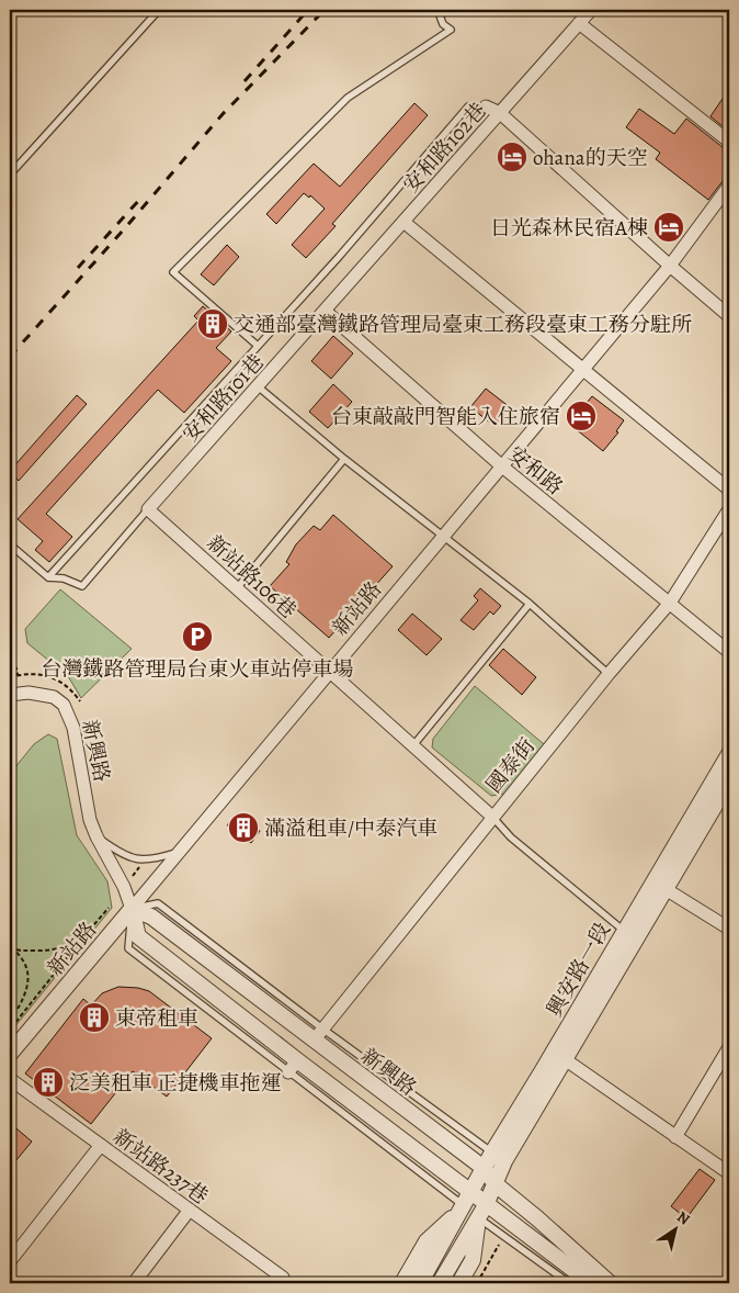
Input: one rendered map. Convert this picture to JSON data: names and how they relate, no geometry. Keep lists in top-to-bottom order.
{
  "streets": {
    "street": [
      "安和路102巷",
      "安和路101巷",
      "安和路",
      "新站路106巷",
      "新站路",
      "新興路",
      "國泰街",
      "興安路一段",
      "新站路237巷"
    ]
  },
  "crossings": [
    ["安和路102巷", "安和路101巷"],
    ["安和路102巷", "安和路"],
    ["安和路101巷", "安和路"],
    ["安和路101巷", "新站路106巷"],
    ["安和路", "新站路"],
    ["安和路", "國泰街"],
    ["新站路106巷", "新站路"],
    ["新站路106巷", "國泰街"],
    ["新站路", "新興路"],
    ["新興路", "國泰街"],
    ["新興路", "興安路一段"]
  ],
  "places": {
    "hotel": ["ohana的天空", "日光森林民宿A棟", "台東敲敲門智能入住旅宿"],
    "building": [
      "交通部臺灣鐵路管理局臺東工務段臺東工務分駐所",
      "滿溢租車/中泰汽車",
      "東帝租車",
      "泛美租車 正捷機車拖運"
    ],
    "parking": ["台灣鐵路管理局台東火車站停車場"]
  },
  "north": "top right"
}
